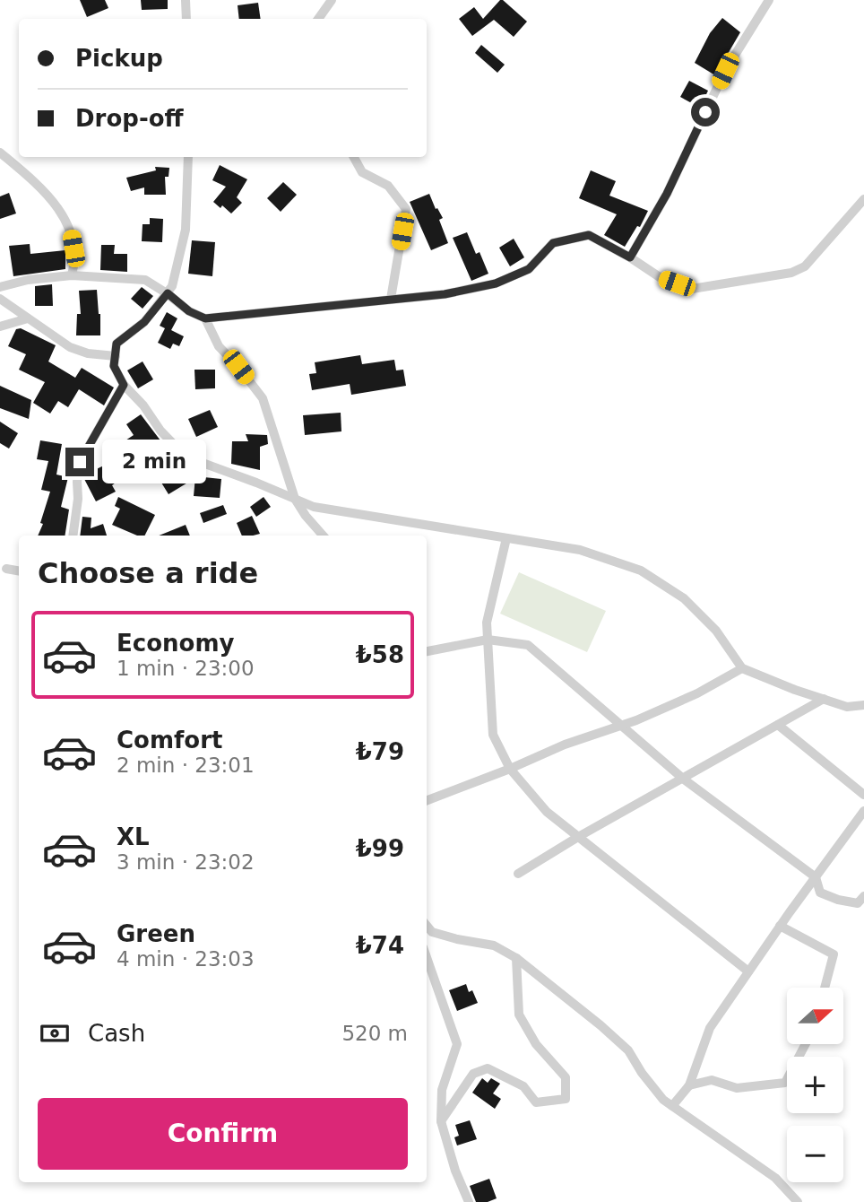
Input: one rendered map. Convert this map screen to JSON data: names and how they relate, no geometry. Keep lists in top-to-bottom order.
{
  "north": "right",
  "page": {
    "banner": ["Pickup", "Drop-off"],
    "bubble": "2 min",
    "heading": "Choose a ride",
    "list": [
      {
        "name": "Economy",
        "note": "1 min · 23:00",
        "value": "₺58"
      },
      {
        "name": "Comfort",
        "note": "2 min · 23:01",
        "value": "₺79"
      },
      {
        "name": "XL",
        "note": "3 min · 23:02",
        "value": "₺99"
      },
      {
        "name": "Green",
        "note": "4 min · 23:03",
        "value": "₺74"
      }
    ],
    "map_buttons": ["+", "−"],
    "pay": ["Cash", "520 m"],
    "buttons": "Confirm"
  }
}
